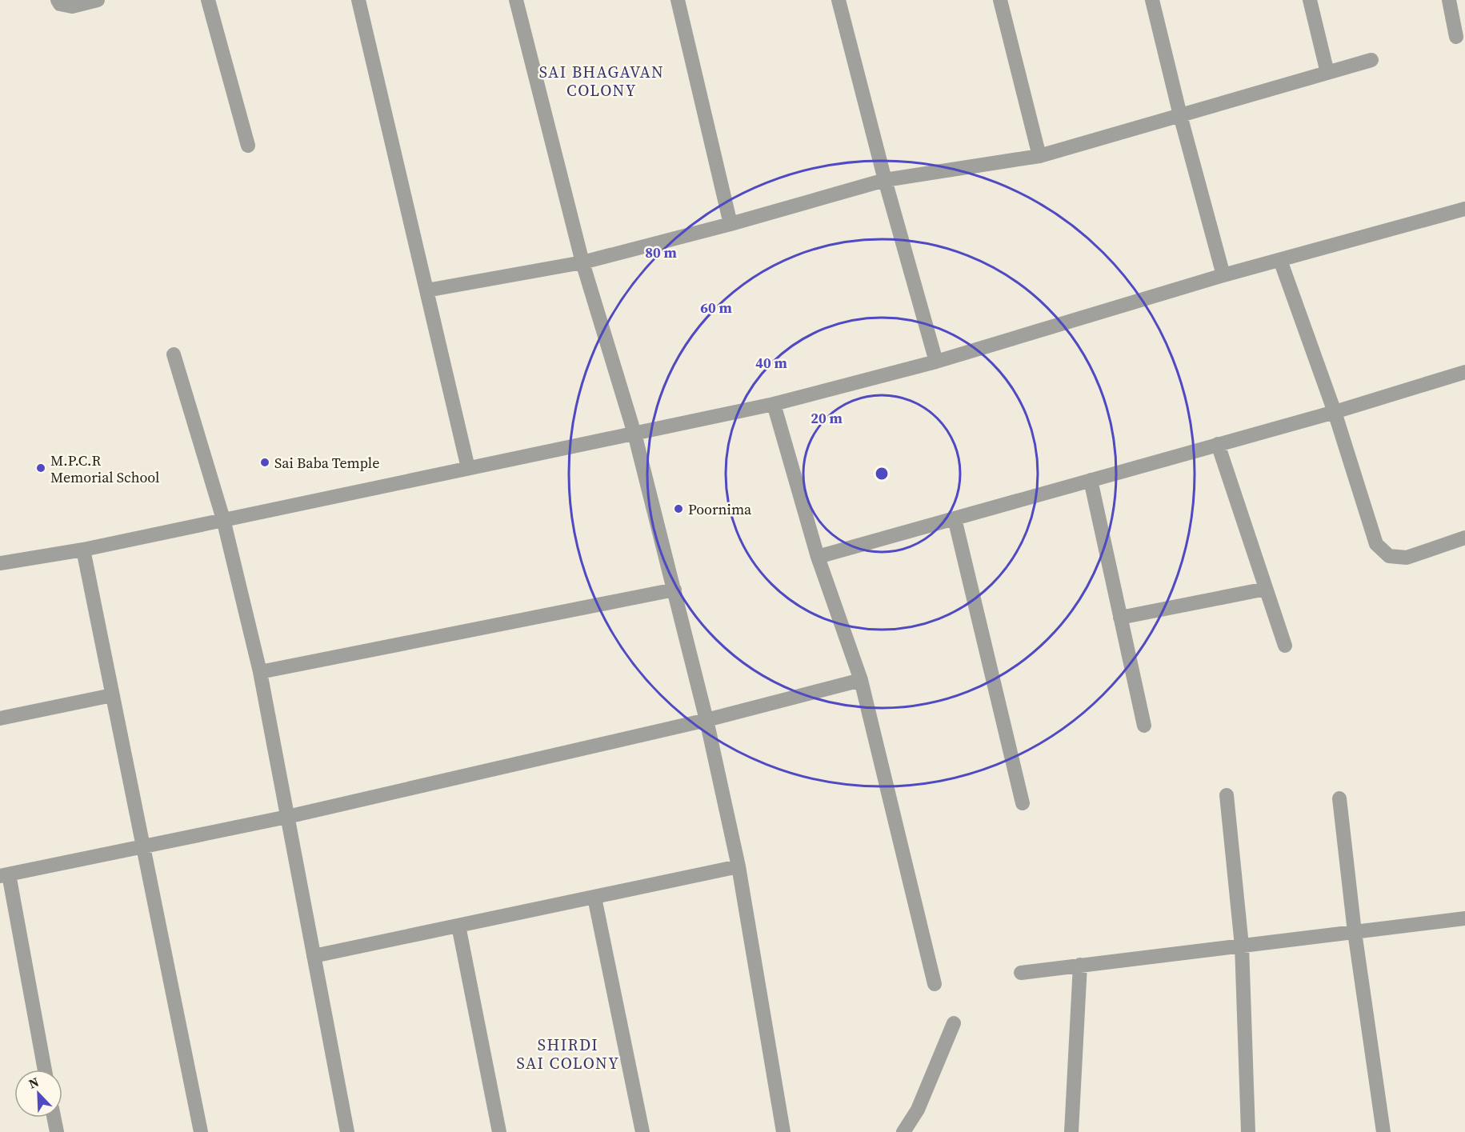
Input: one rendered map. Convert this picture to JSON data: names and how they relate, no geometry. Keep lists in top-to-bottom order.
{
  "districts": ["SAI BHAGAVAN COLONY", "SHIRDI SAI COLONY"],
  "places": ["Sai Baba Temple", "M.P.C.R Memorial School", "Poornima"],
  "north": "top left",
  "rings": [
    "80 m",
    "60 m",
    "40 m",
    "20 m"
  ]
}
